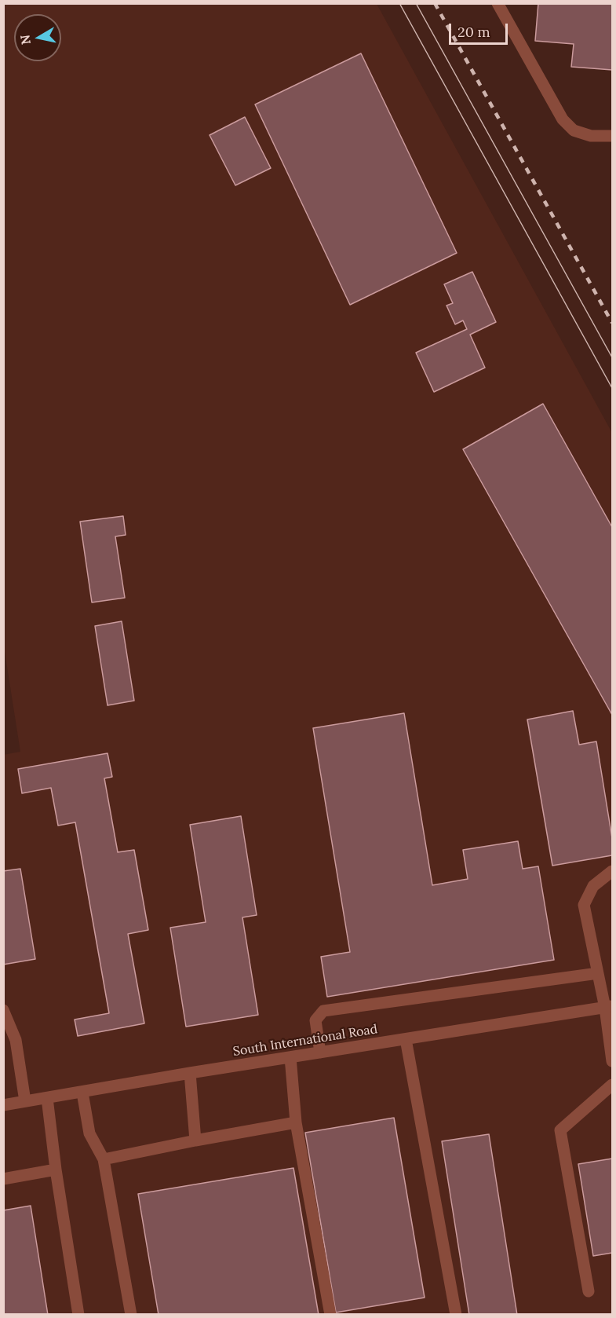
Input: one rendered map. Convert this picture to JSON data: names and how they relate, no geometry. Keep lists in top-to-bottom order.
{
  "streets": {
    "street": ["South International Road"]
  },
  "scale_bar": "20 m",
  "north": "left"
}
